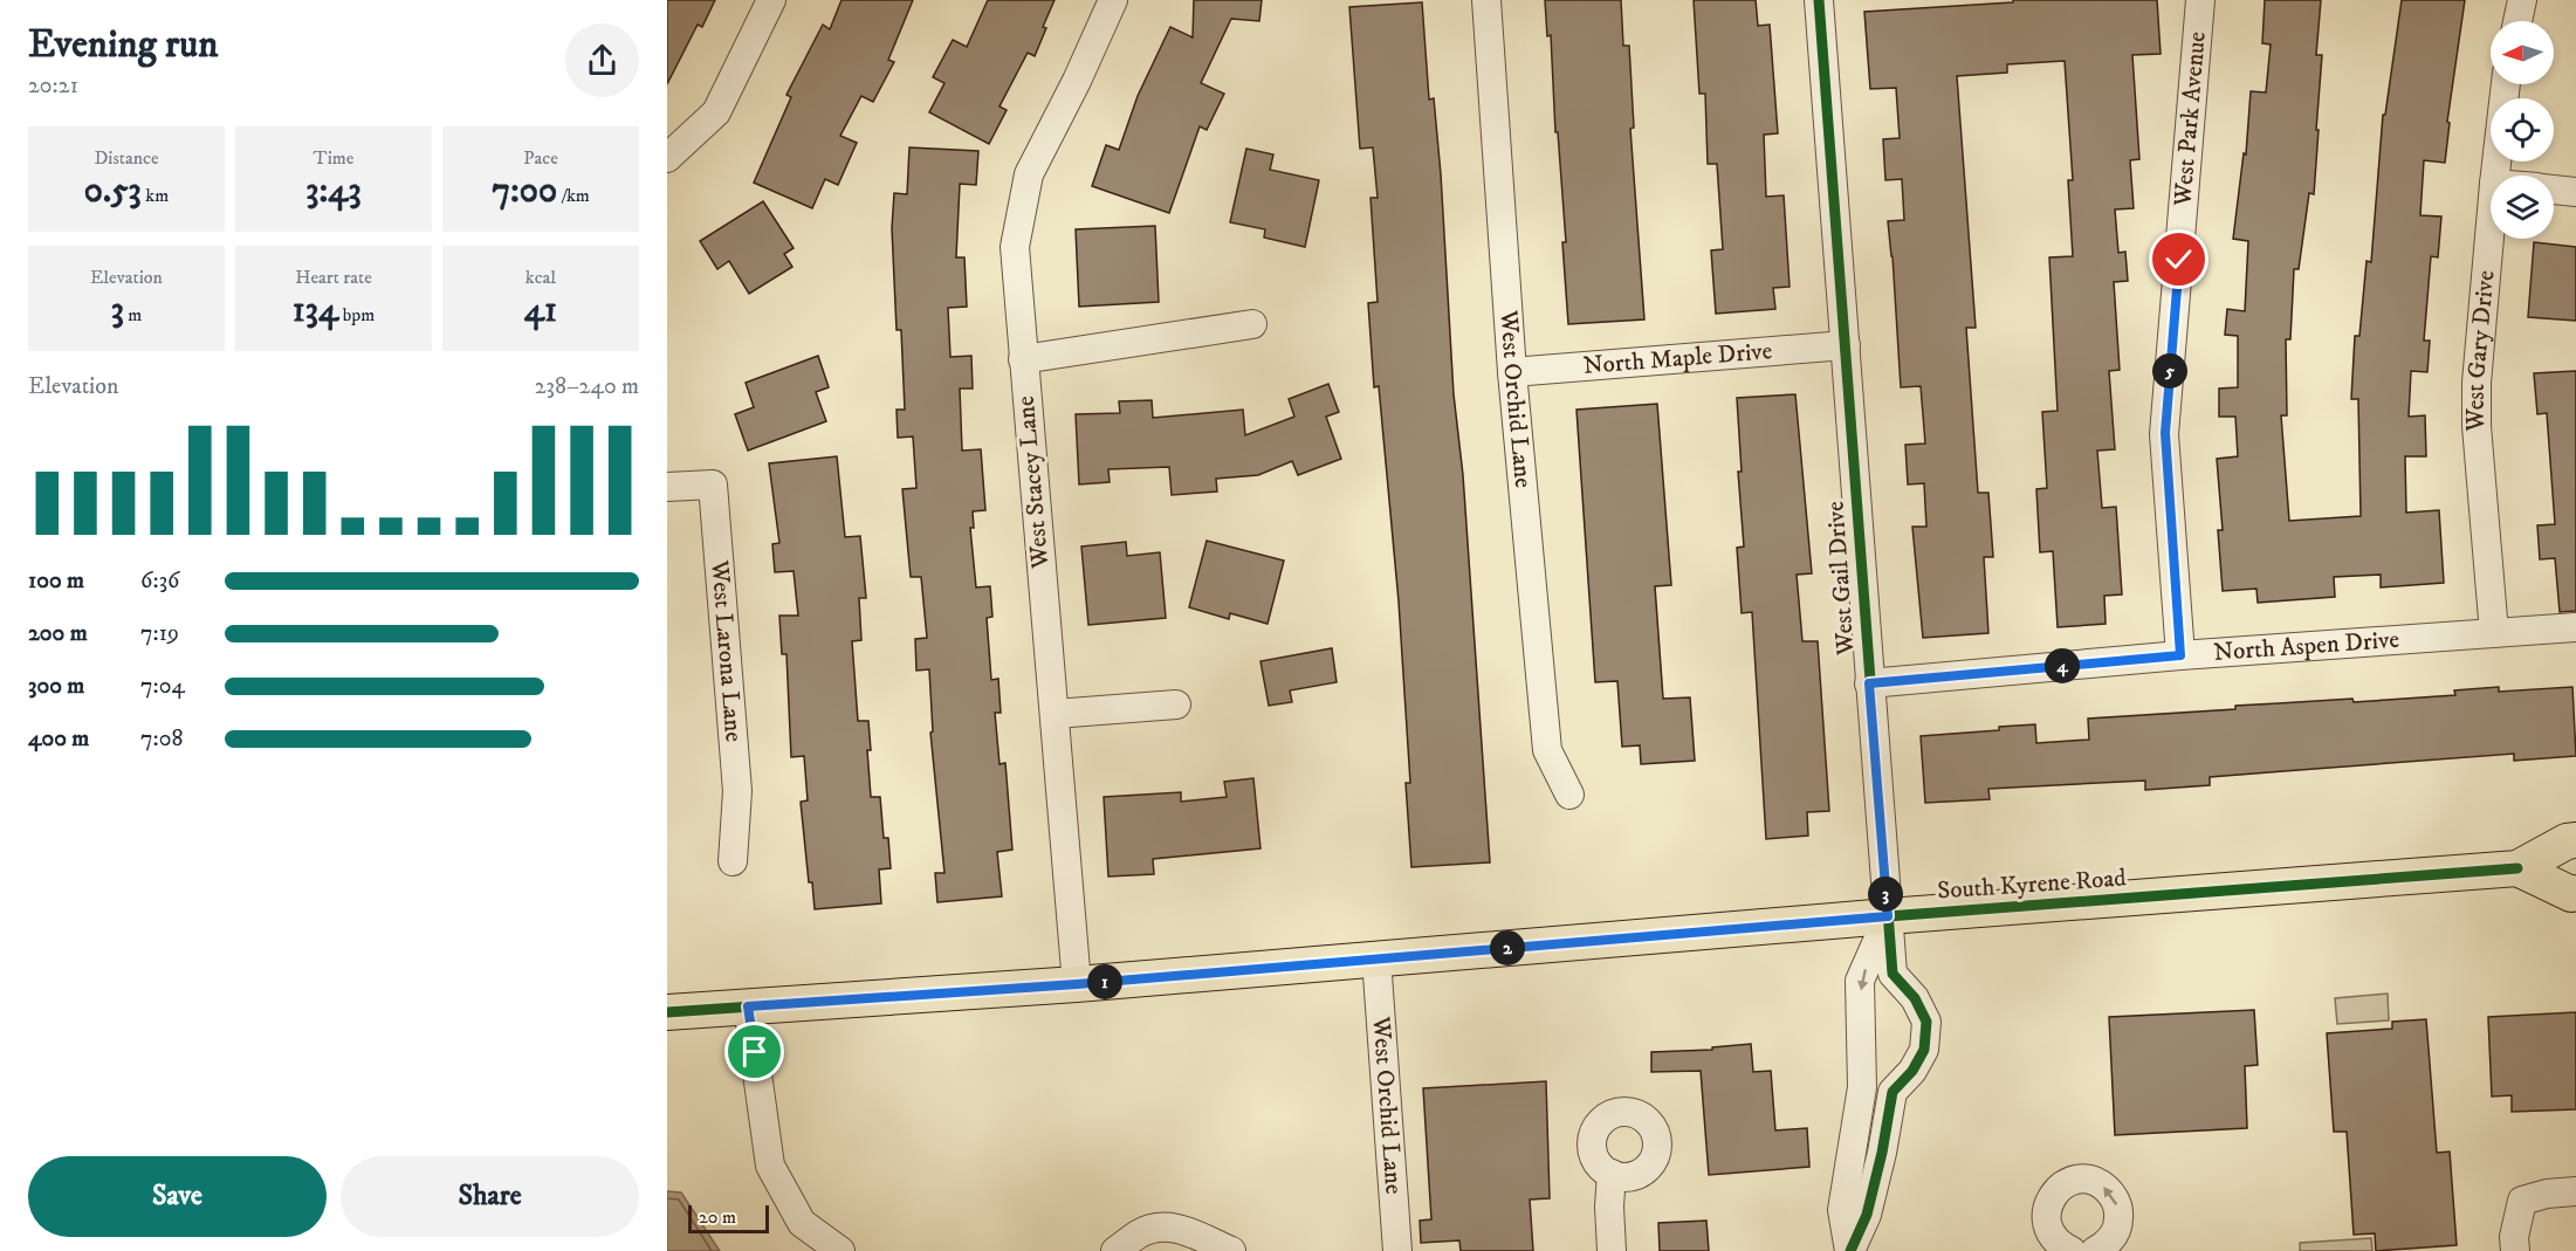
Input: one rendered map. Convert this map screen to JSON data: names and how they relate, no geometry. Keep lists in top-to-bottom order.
{
  "streets": {
    "main road": ["South Kyrene Road"],
    "street": [
      "West Park Avenue",
      "West Gary Drive",
      "North Maple Drive",
      "West Orchid Lane",
      "West Stacey Lane",
      "West Gail Drive",
      "North Aspen Drive",
      "West Larona Lane"
    ]
  },
  "crossings": [
    ["West Park Avenue", "North Aspen Drive"],
    ["West Gary Drive", "North Aspen Drive"],
    ["North Maple Drive", "West Orchid Lane"],
    ["North Maple Drive", "West Gail Drive"],
    ["West Orchid Lane", "South Kyrene Road"],
    ["West Stacey Lane", "South Kyrene Road"],
    ["West Gail Drive", "North Aspen Drive"],
    ["West Gail Drive", "South Kyrene Road"]
  ],
  "scale_bar": "20 m",
  "north": "left",
  "page": {
    "heading": ["Evening run", "20:21"],
    "stats": [
      ["Distance", "0.53 km"],
      ["Time", "3:43"],
      ["Pace", "7:00 /km"],
      ["Elevation", "3 m"],
      ["Heart rate", "134 bpm"],
      ["kcal", "41"]
    ],
    "pins": [
      "5",
      "4",
      "3",
      "2",
      "1"
    ],
    "chart": ["Elevation", "238–240 m"],
    "list": [
      {
        "name": "100 m",
        "note": "6:36"
      },
      {
        "name": "200 m",
        "note": "7:19"
      },
      {
        "name": "300 m",
        "note": "7:04"
      },
      {
        "name": "400 m",
        "note": "7:08"
      }
    ],
    "buttons": ["Save", "Share"],
    "scale": "20 m"
  }
}
